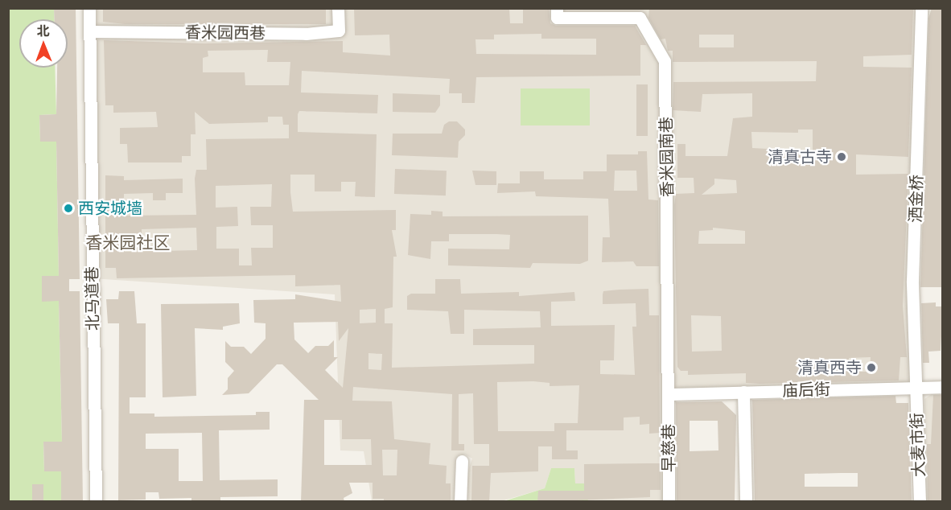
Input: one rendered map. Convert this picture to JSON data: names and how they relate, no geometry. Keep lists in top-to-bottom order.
{
  "streets": {
    "street": [
      "香米园西巷",
      "香米园南巷",
      "洒金桥",
      "北马道巷",
      "庙后街",
      "大麦市街",
      "早慈巷"
    ]
  },
  "crossings": [
    ["香米园西巷", "北马道巷"],
    ["香米园南巷", "庙后街"],
    ["香米园南巷", "早慈巷"],
    ["洒金桥", "庙后街"],
    ["洒金桥", "大麦市街"],
    ["庙后街", "大麦市街"],
    ["庙后街", "早慈巷"]
  ],
  "districts": ["香米园社区"],
  "places": ["清真古寺", "西安城墙", "清真西寺"],
  "north": "top"
}
